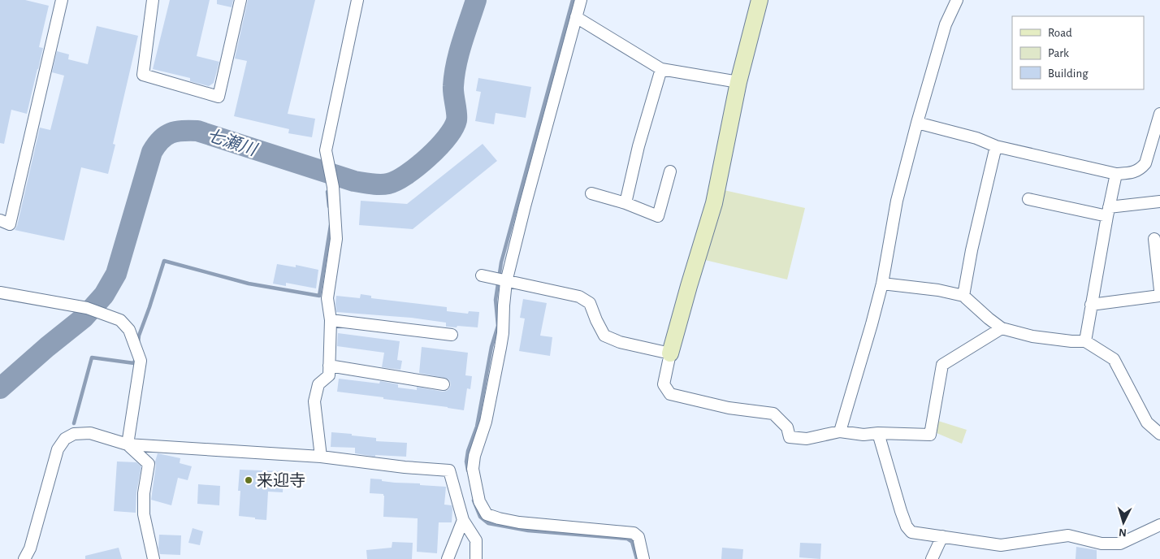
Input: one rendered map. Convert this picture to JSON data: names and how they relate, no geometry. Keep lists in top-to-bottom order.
{
  "water": ["七瀬川"],
  "places": ["来迎寺"],
  "legend": ["Road", "Park", "Building"],
  "north": "bottom"
}
